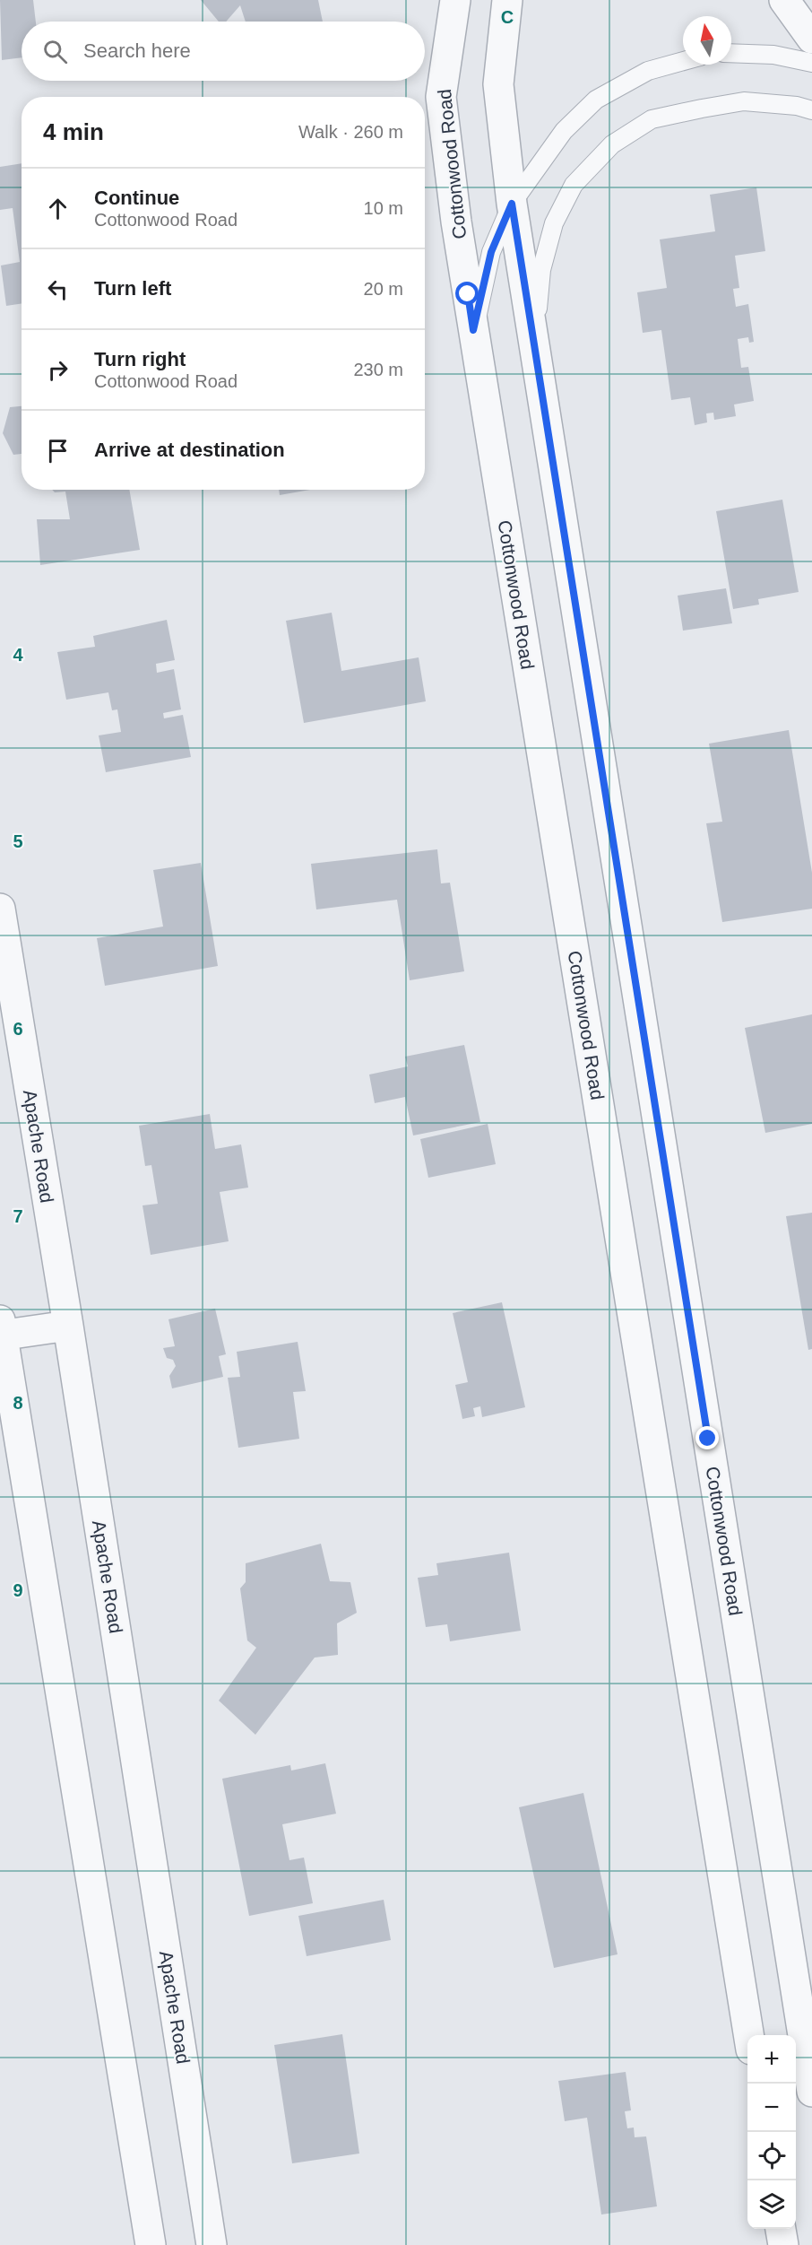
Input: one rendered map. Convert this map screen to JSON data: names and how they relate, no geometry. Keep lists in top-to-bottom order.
{
  "streets": {
    "street": ["Cottonwood Road", "Apache Road"]
  },
  "north": "top",
  "page": {
    "search": "Search here",
    "heading": ["4 min", "Walk · 260 m"],
    "list": [
      ["Continue", "Cottonwood Road", "10 m"],
      ["Turn left", "20 m"],
      ["Turn right", "Cottonwood Road", "230 m"],
      "Arrive at destination"
    ],
    "map_buttons": ["+", "−"]
  },
  "grid": {
    "columns": ["C"],
    "rows": [
      "4",
      "5",
      "6",
      "7",
      "8",
      "9"
    ]
  }
}
